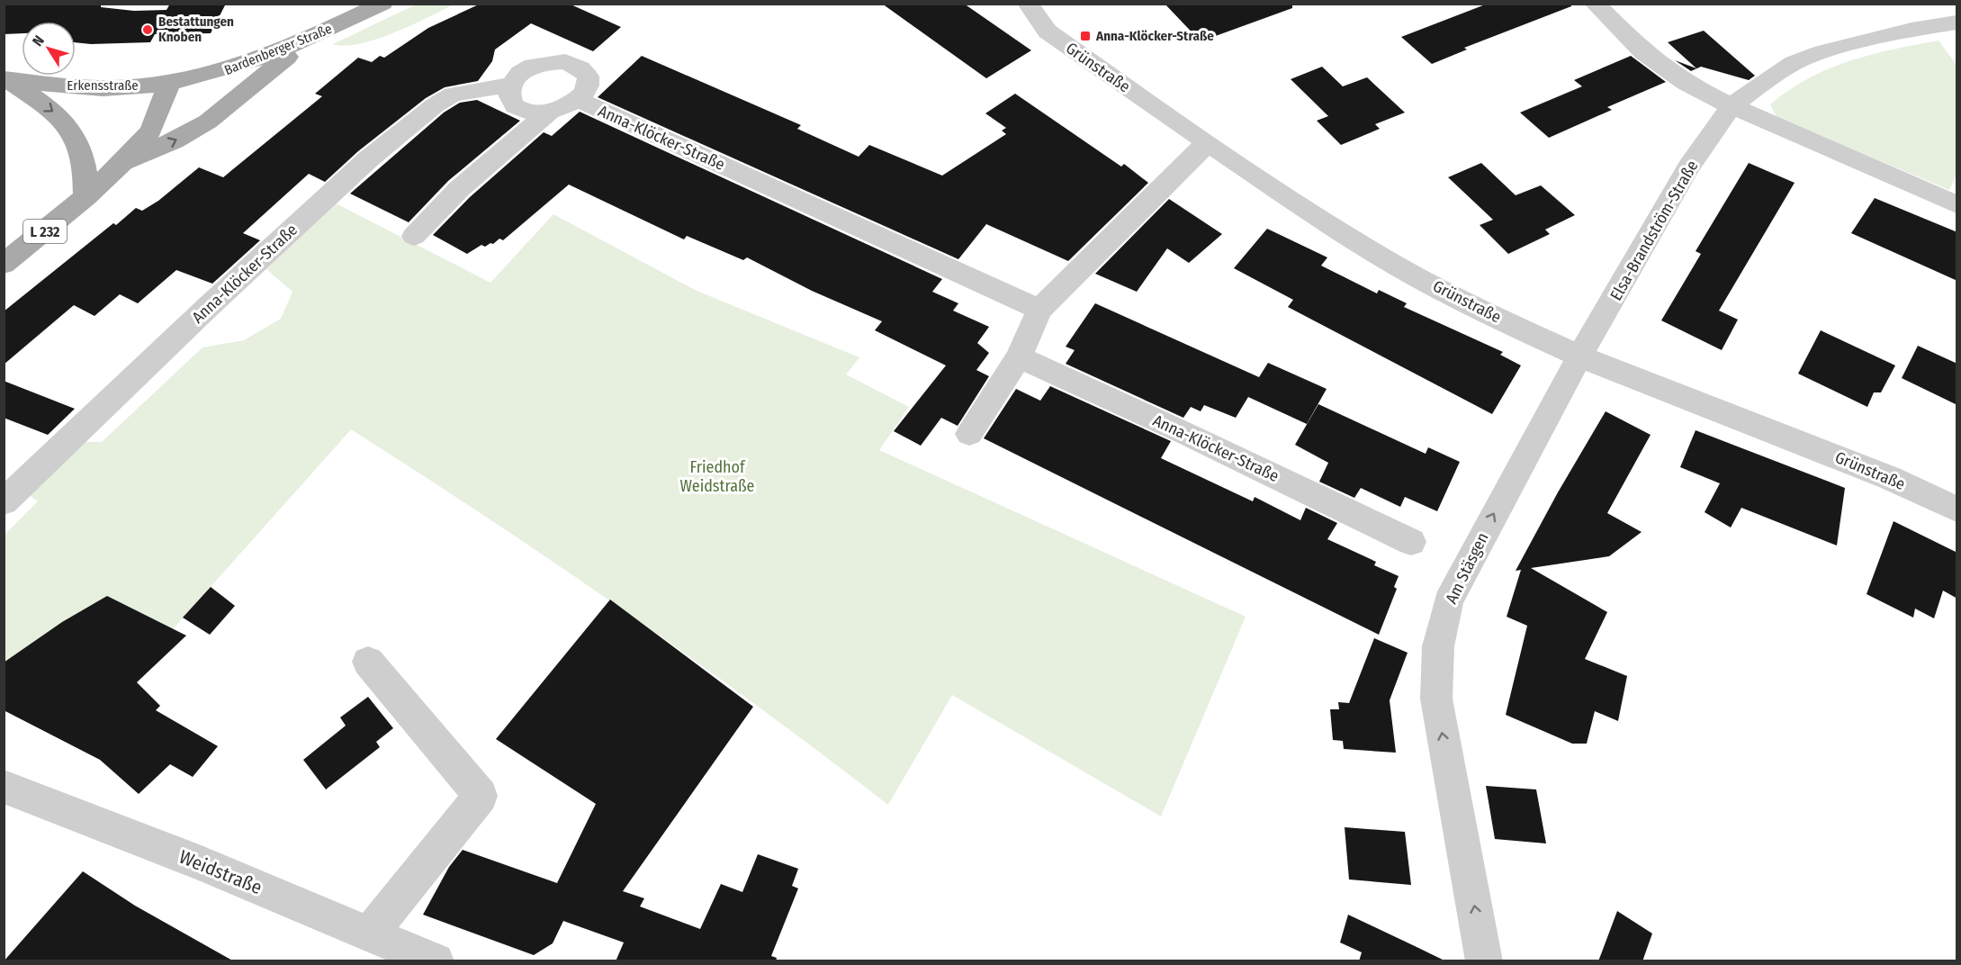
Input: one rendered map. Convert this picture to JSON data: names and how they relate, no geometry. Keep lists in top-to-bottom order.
{
  "streets": {
    "main road": ["Bardenberger Straße", "Erkensstraße", "L 232"],
    "street": [
      "Grünstraße",
      "Anna-Klöcker-Straße",
      "Elsa-Brandström-Straße",
      "Am Stäsgen",
      "Weidstraße"
    ]
  },
  "crossings": [
    ["Bardenberger Straße", "Erkensstraße"],
    ["Bardenberger Straße", "L 232"],
    ["Grünstraße", "Elsa-Brandström-Straße"],
    ["Grünstraße", "Am Stäsgen"],
    ["Erkensstraße", "L 232"],
    ["Elsa-Brandström-Straße", "Am Stäsgen"]
  ],
  "one_way": ["Am Stäsgen"],
  "parks": ["Friedhof Weidstraße"],
  "places": {
    "other": ["Bestattungen Knoben"],
    "transit": ["Anna-Klöcker-Straße"]
  },
  "north": "top left"
}
